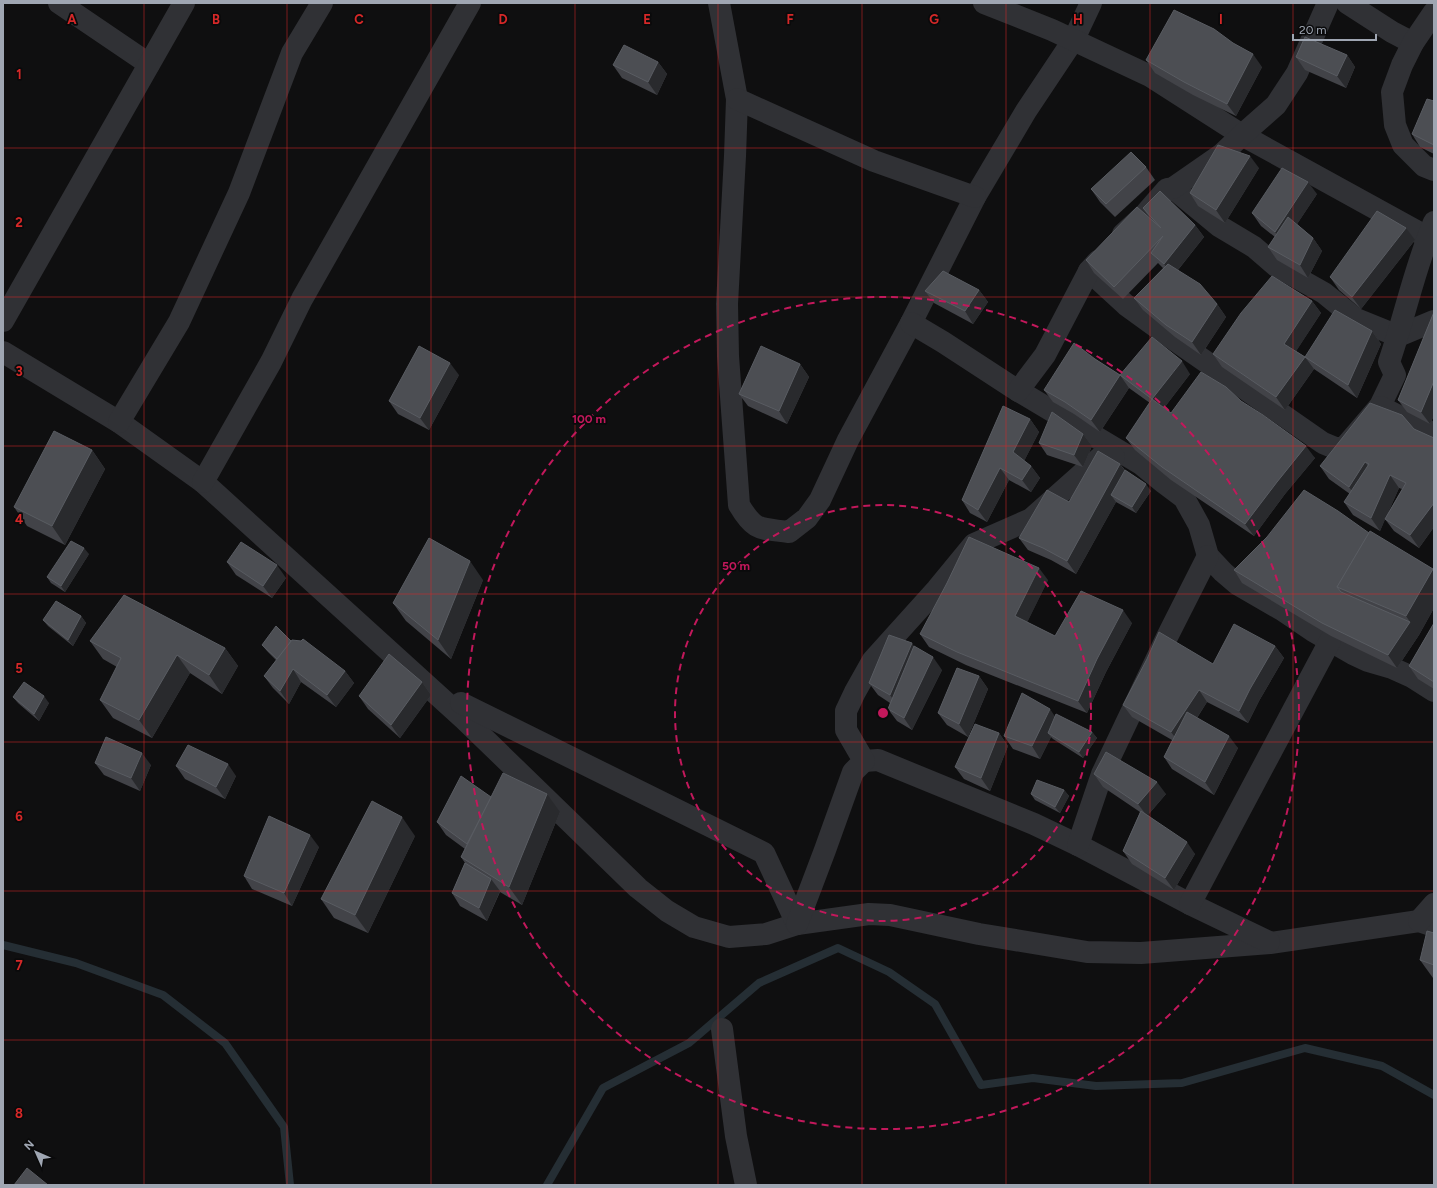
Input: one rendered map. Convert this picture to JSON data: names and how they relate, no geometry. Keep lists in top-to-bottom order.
{
  "scale_bar": "20 m",
  "north": "top left",
  "grid": {
    "columns": [
      "A",
      "B",
      "C",
      "D",
      "E",
      "F",
      "G",
      "H",
      "I"
    ],
    "rows": [
      "1",
      "2",
      "3",
      "4",
      "5",
      "6",
      "7",
      "8"
    ]
  },
  "rings": ["100 m", "50 m"]
}
